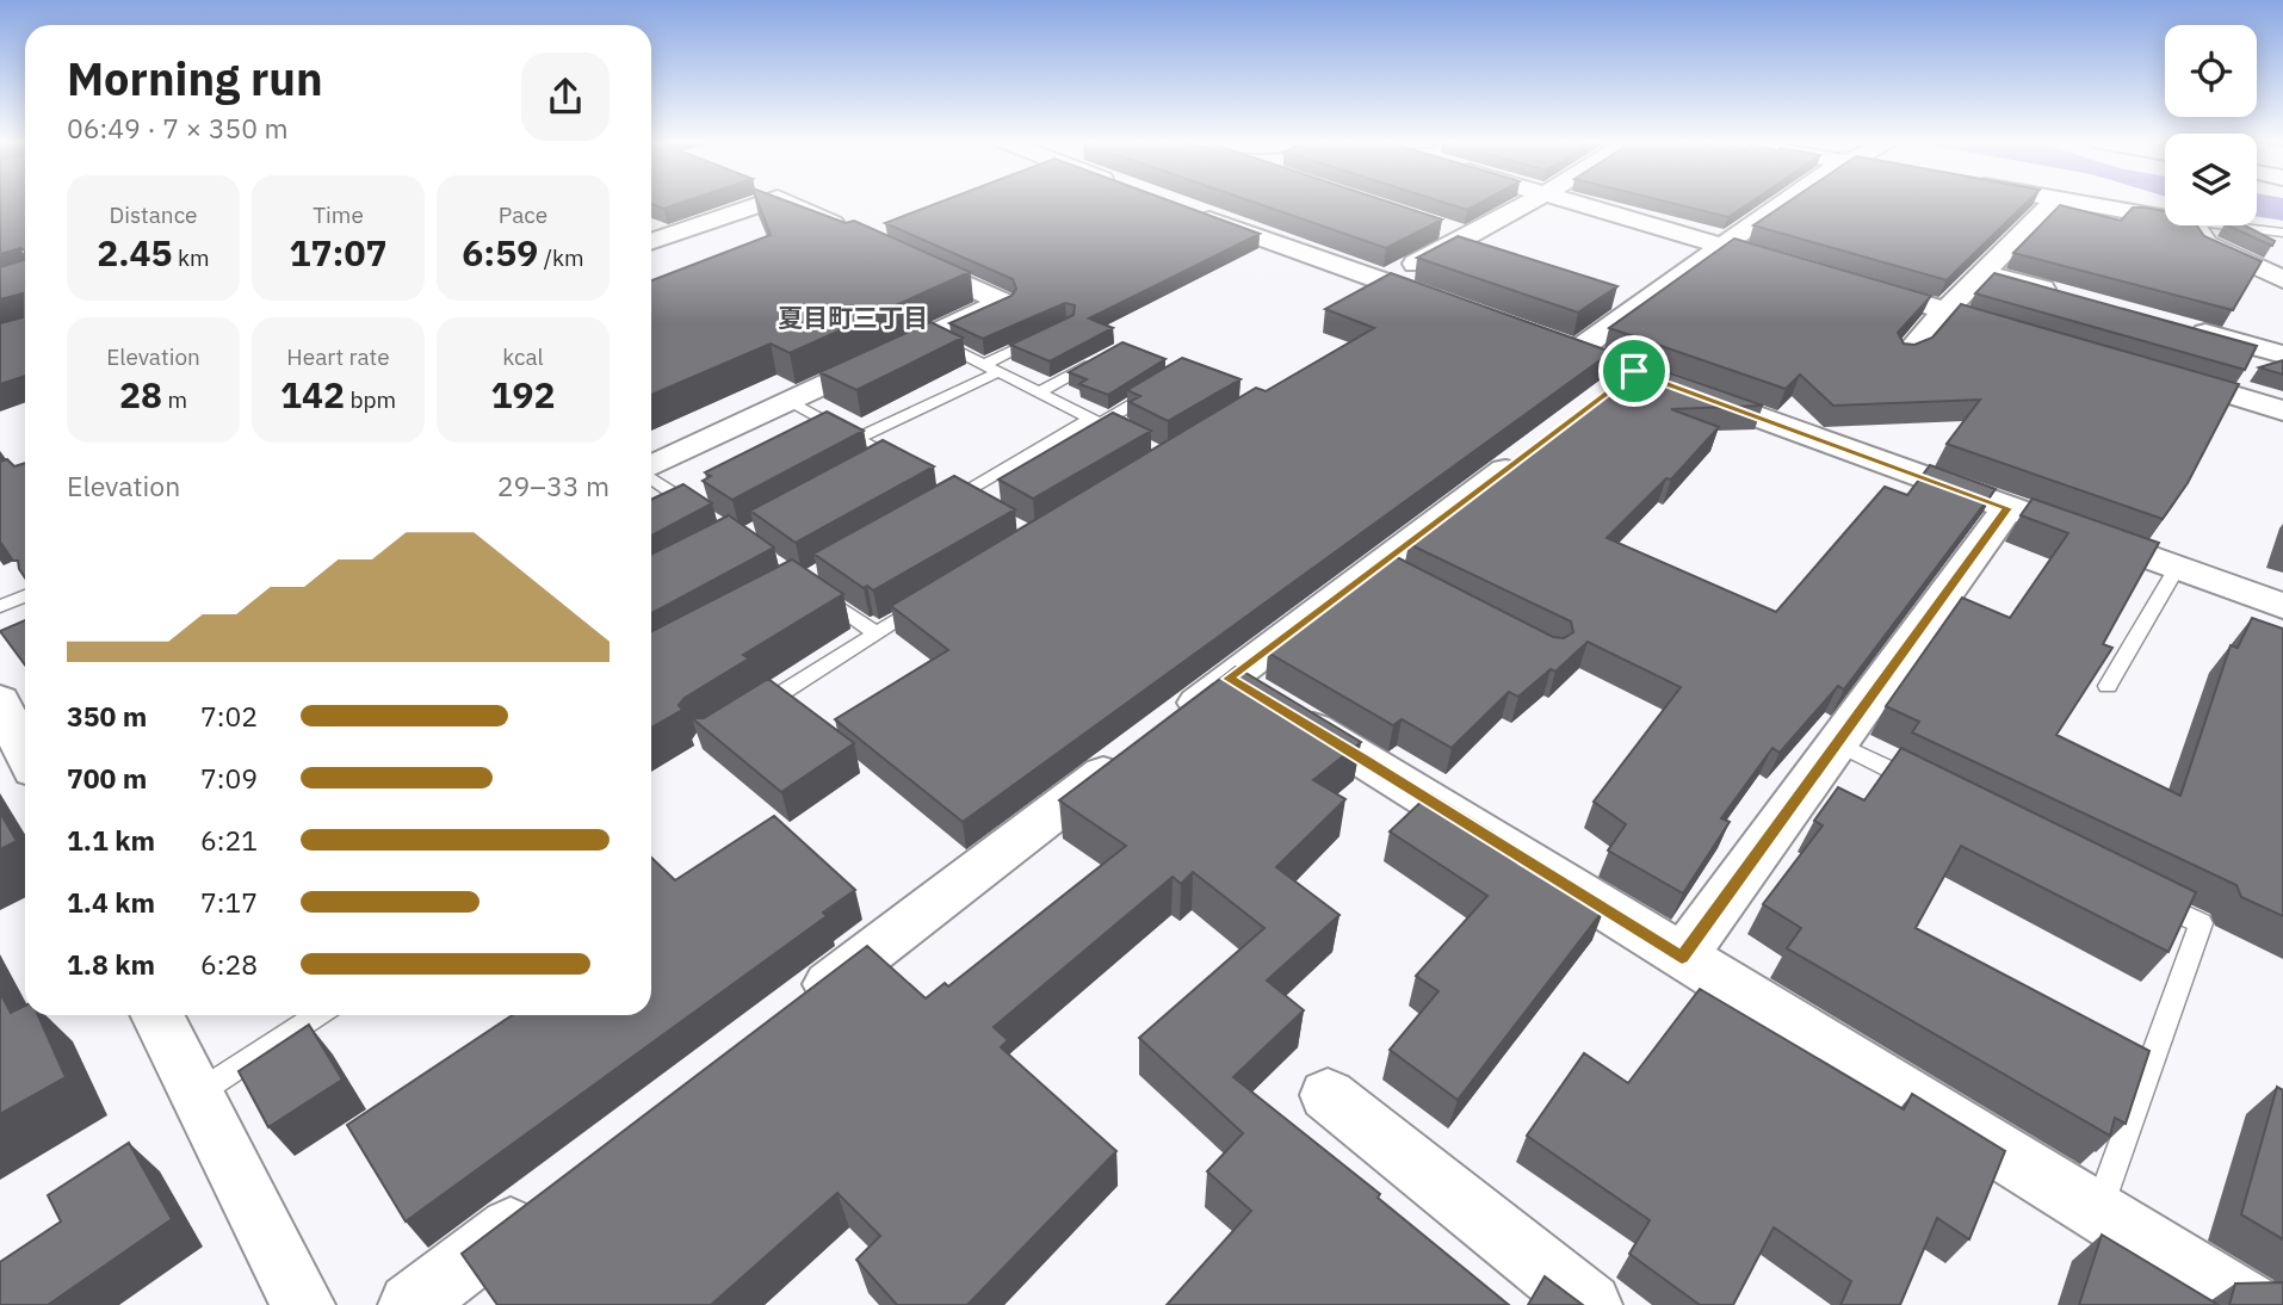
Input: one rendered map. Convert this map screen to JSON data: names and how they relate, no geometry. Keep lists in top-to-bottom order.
{
  "districts": ["夏目町三丁目"],
  "page": {
    "heading": ["Morning run", "06:49 · 7 × 350 m"],
    "stats": [
      ["Distance", "2.45 km"],
      ["Time", "17:07"],
      ["Pace", "6:59 /km"],
      ["Elevation", "28 m"],
      ["Heart rate", "142 bpm"],
      ["kcal", "192"]
    ],
    "chart": ["Elevation", "29–33 m"],
    "list": [
      {
        "name": "350 m",
        "note": "7:02"
      },
      {
        "name": "700 m",
        "note": "7:09"
      },
      {
        "name": "1.1 km",
        "note": "6:21"
      },
      {
        "name": "1.4 km",
        "note": "7:17"
      },
      {
        "name": "1.8 km",
        "note": "6:28"
      }
    ]
  }
}
